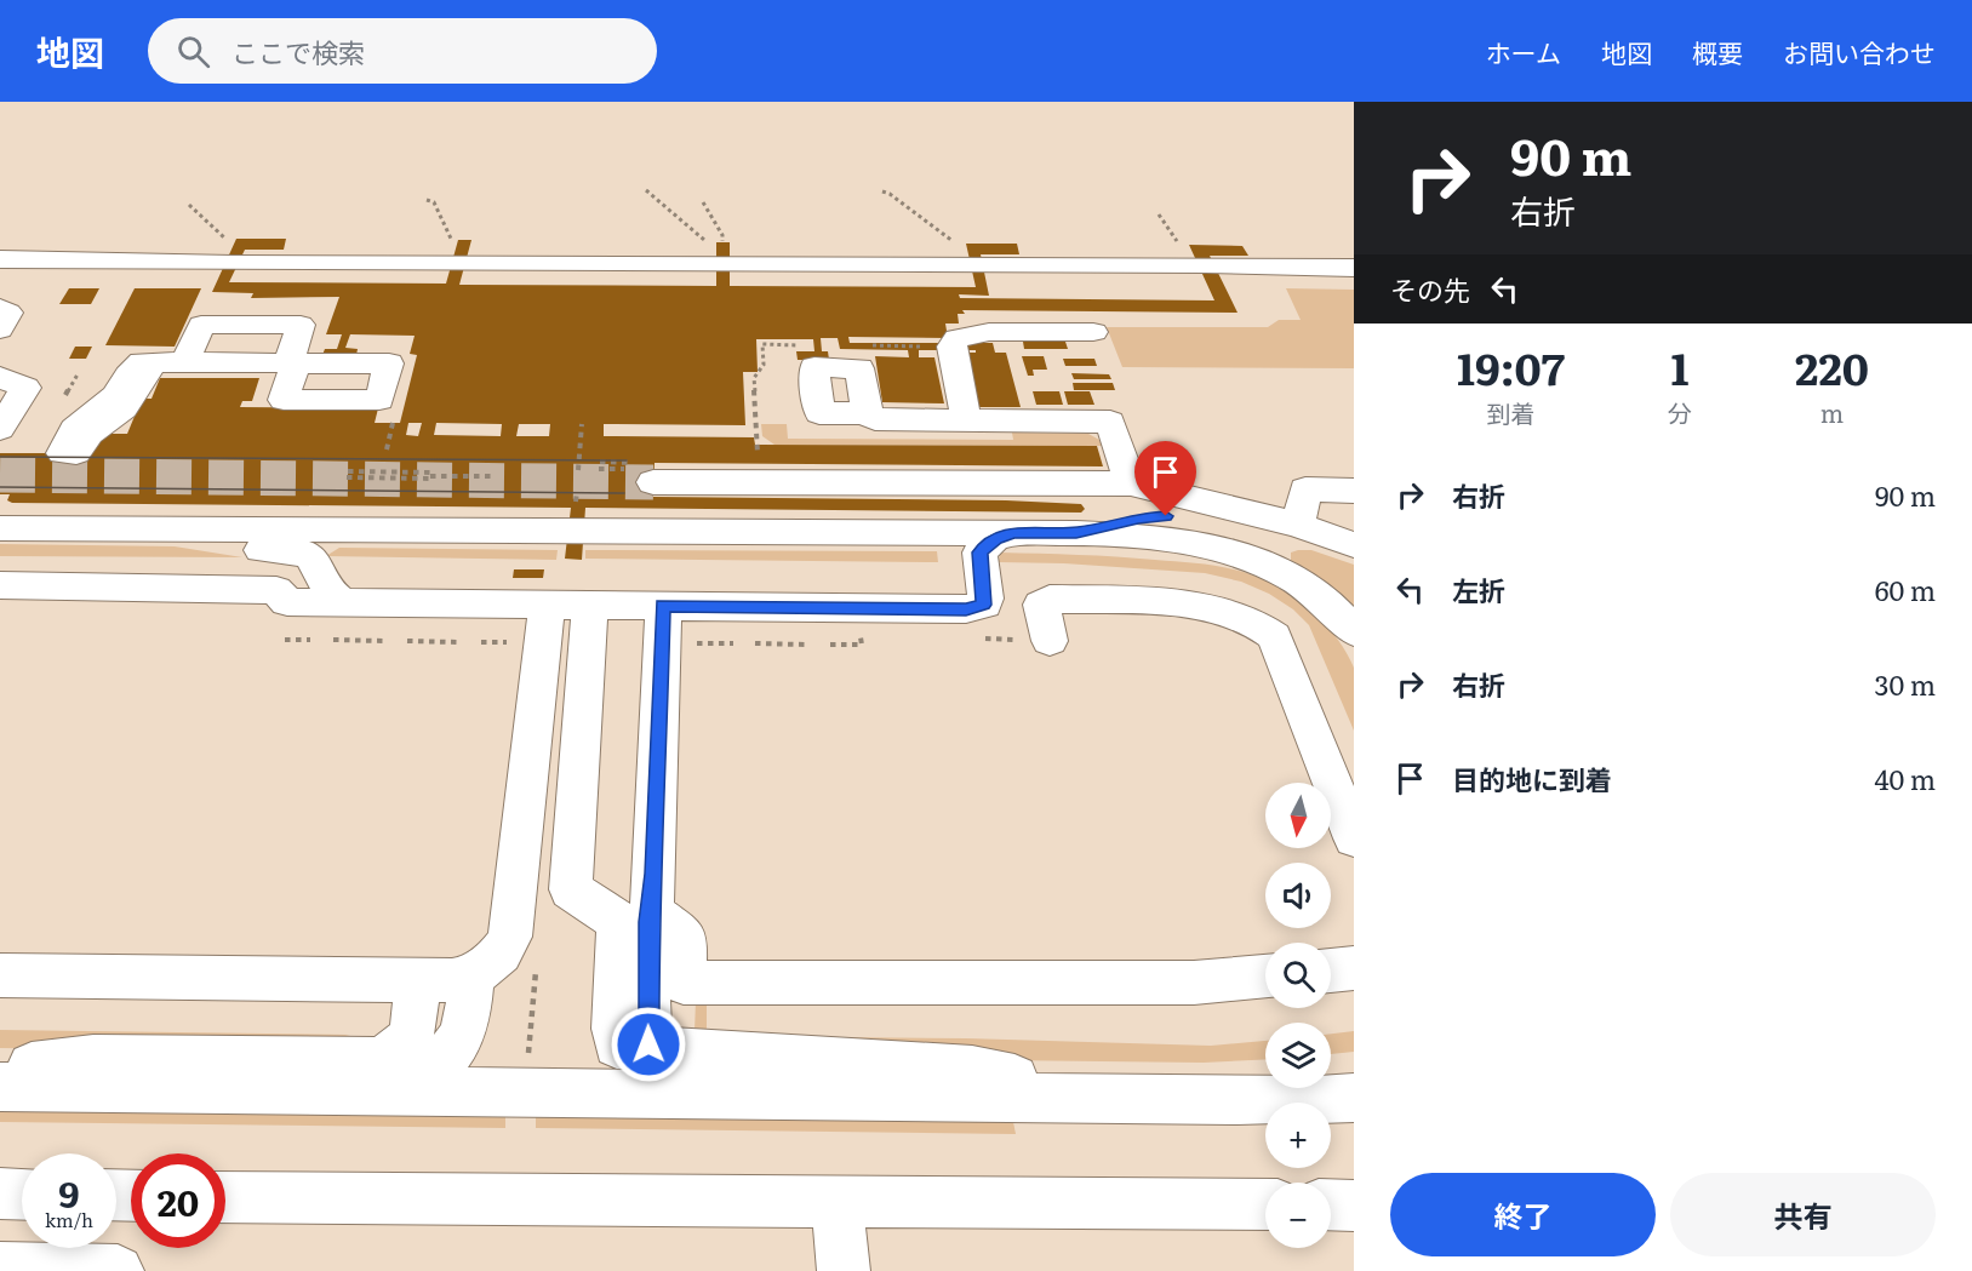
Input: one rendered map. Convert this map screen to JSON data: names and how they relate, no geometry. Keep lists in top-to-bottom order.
{
  "north": "bottom",
  "page": {
    "header": "地図",
    "search": "ここで検索",
    "nav": [
      "ホーム",
      "地図",
      "概要",
      "お問い合わせ"
    ],
    "turn": ["90 m", "右折"],
    "then": "その先",
    "eta": [
      "19:07",
      "到着",
      "1",
      "分",
      "220",
      "m"
    ],
    "list": [
      {
        "name": "右折",
        "value": "90 m"
      },
      {
        "name": "左折",
        "value": "60 m"
      },
      {
        "name": "右折",
        "value": "30 m"
      },
      {
        "name": "目的地に到着",
        "value": "40 m"
      }
    ],
    "map_buttons": ["+", "−"],
    "speed": "9 km/h",
    "limit": "20",
    "buttons": ["終了", "共有"]
  }
}
